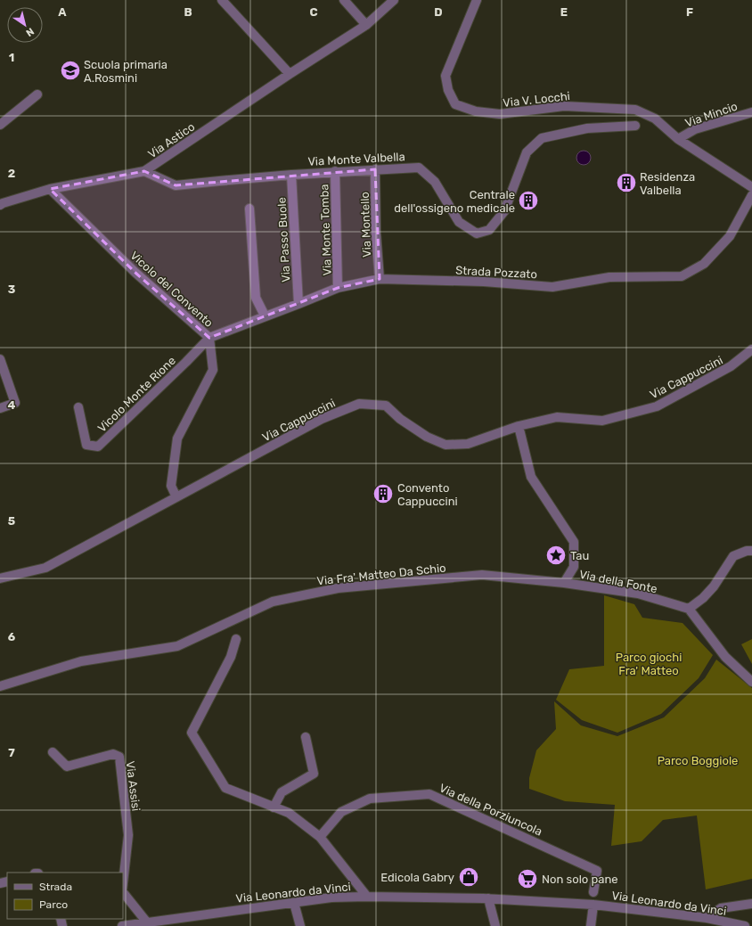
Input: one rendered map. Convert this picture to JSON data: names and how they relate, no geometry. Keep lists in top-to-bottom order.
{
  "streets": {
    "street": [
      "Via V. Locchi",
      "Via Mincio",
      "Via Astico",
      "Via Monte Valbella",
      "Via Montello",
      "Via Monte Tomba",
      "Via Passo Buole",
      "Strada Pozzato",
      "Vicolo del Convento",
      "Via Cappuccini",
      "Vicolo Monte Rione",
      "Via Fra' Matteo Da Schio",
      "Via della Fonte",
      "Via Assisi",
      "Via della Porziuncola",
      "Via Leonardo da Vinci"
    ]
  },
  "crossings": [
    ["Via V. Locchi", "Via Mincio"],
    ["Via Astico", "Via Monte Valbella"],
    ["Via Astico", "Vicolo del Convento"],
    ["Via Monte Valbella", "Via Montello"],
    ["Via Monte Valbella", "Via Monte Tomba"],
    ["Via Monte Valbella", "Via Passo Buole"],
    ["Via Montello", "Strada Pozzato"],
    ["Via Monte Tomba", "Strada Pozzato"],
    ["Via Passo Buole", "Strada Pozzato"],
    ["Strada Pozzato", "Vicolo del Convento"],
    ["Strada Pozzato", "Vicolo Monte Rione"],
    ["Vicolo del Convento", "Via Cappuccini"],
    ["Vicolo del Convento", "Vicolo Monte Rione"],
    ["Via Fra' Matteo Da Schio", "Via della Fonte"],
    ["Via Assisi", "Via Leonardo da Vinci"]
  ],
  "parks": ["Parco giochi Fra' Matteo", "Parco Boggiole"],
  "places": {
    "school or university": ["Scuola primaria A.Rosmini"],
    "building": ["Residenza Valbella", "Centrale dell'ossigeno medicale", "Convento Cappuccini"],
    "place": ["Tau"],
    "shop": ["Edicola Gabry"],
    "supermarket": ["Non solo pane"]
  },
  "legend": ["Strada", "Parco"],
  "north": "bottom right",
  "grid": {
    "columns": [
      "A",
      "B",
      "C",
      "D",
      "E",
      "F"
    ],
    "rows": [
      "1",
      "2",
      "3",
      "4",
      "5",
      "6",
      "7"
    ]
  }
}
